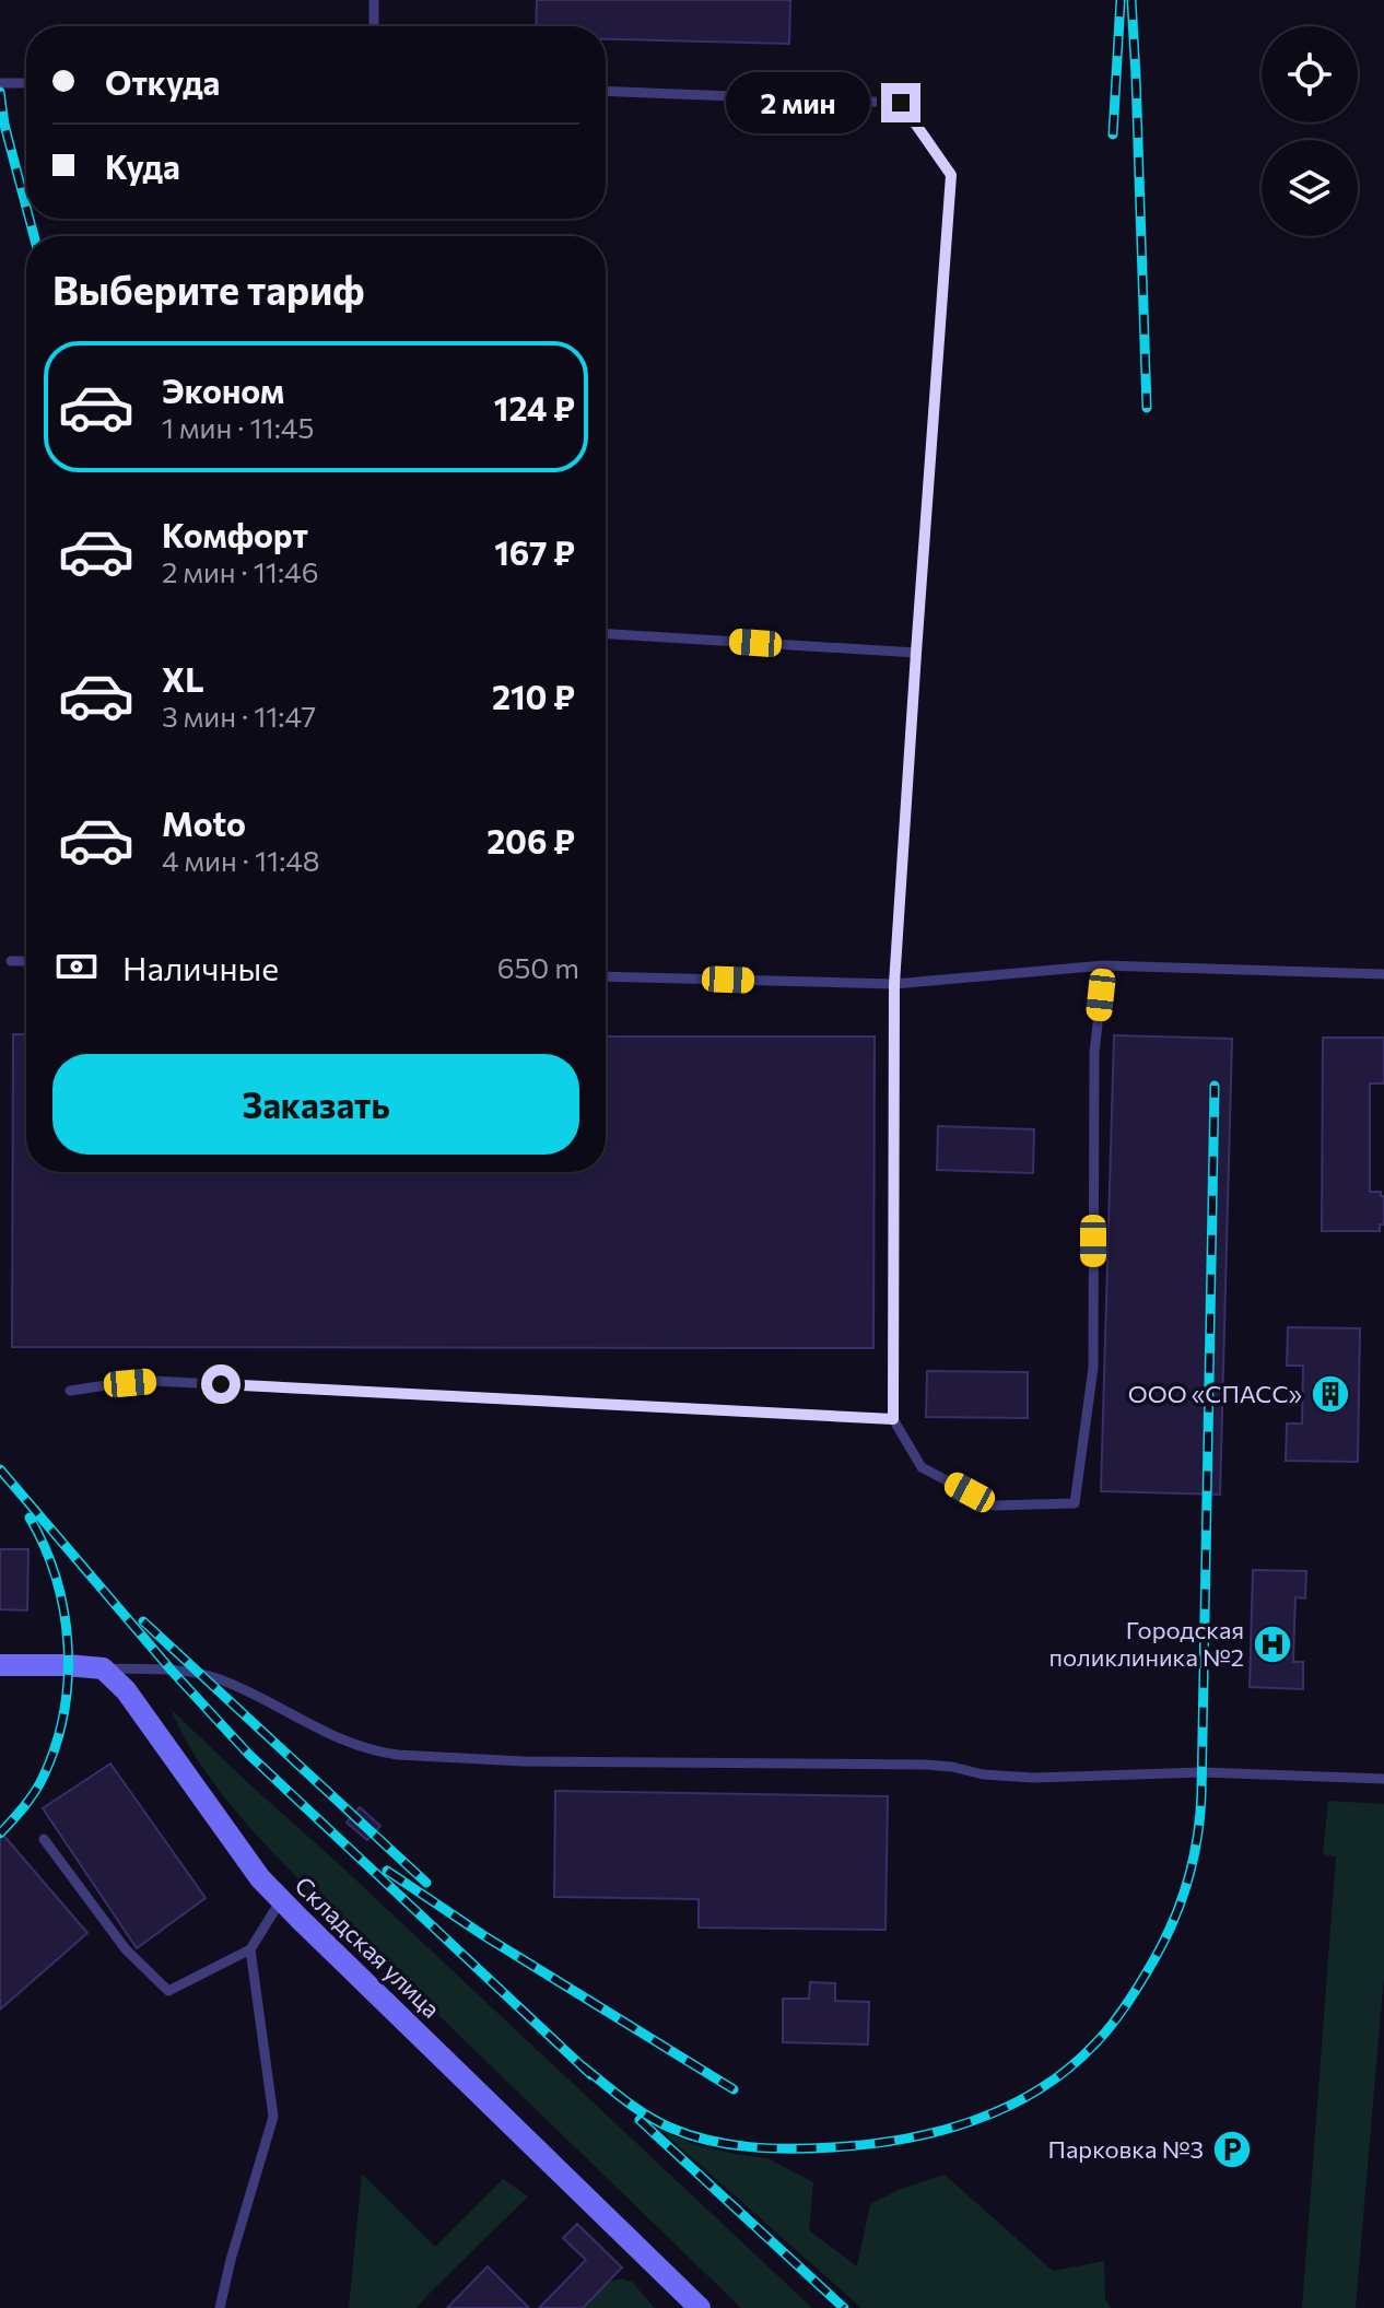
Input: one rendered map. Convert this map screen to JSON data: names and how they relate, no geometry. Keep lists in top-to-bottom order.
{
  "streets": {
    "street": ["Складская улица"]
  },
  "places": {
    "building": ["ООО «СПАСС»"],
    "hospital": ["Городская поликлиника №2"],
    "parking": ["Парковка №3"]
  },
  "page": {
    "banner": ["Откуда", "Куда"],
    "bubble": "2 мин",
    "heading": "Выберите тариф",
    "list": [
      {
        "name": "Эконом",
        "note": "1 мин · 11:45",
        "value": "124 ₽"
      },
      {
        "name": "Комфорт",
        "note": "2 мин · 11:46",
        "value": "167 ₽"
      },
      {
        "name": "XL",
        "note": "3 мин · 11:47",
        "value": "210 ₽"
      },
      {
        "name": "Moto",
        "note": "4 мин · 11:48",
        "value": "206 ₽"
      }
    ],
    "pay": ["Наличные", "650 m"],
    "buttons": "Заказать"
  }
}
